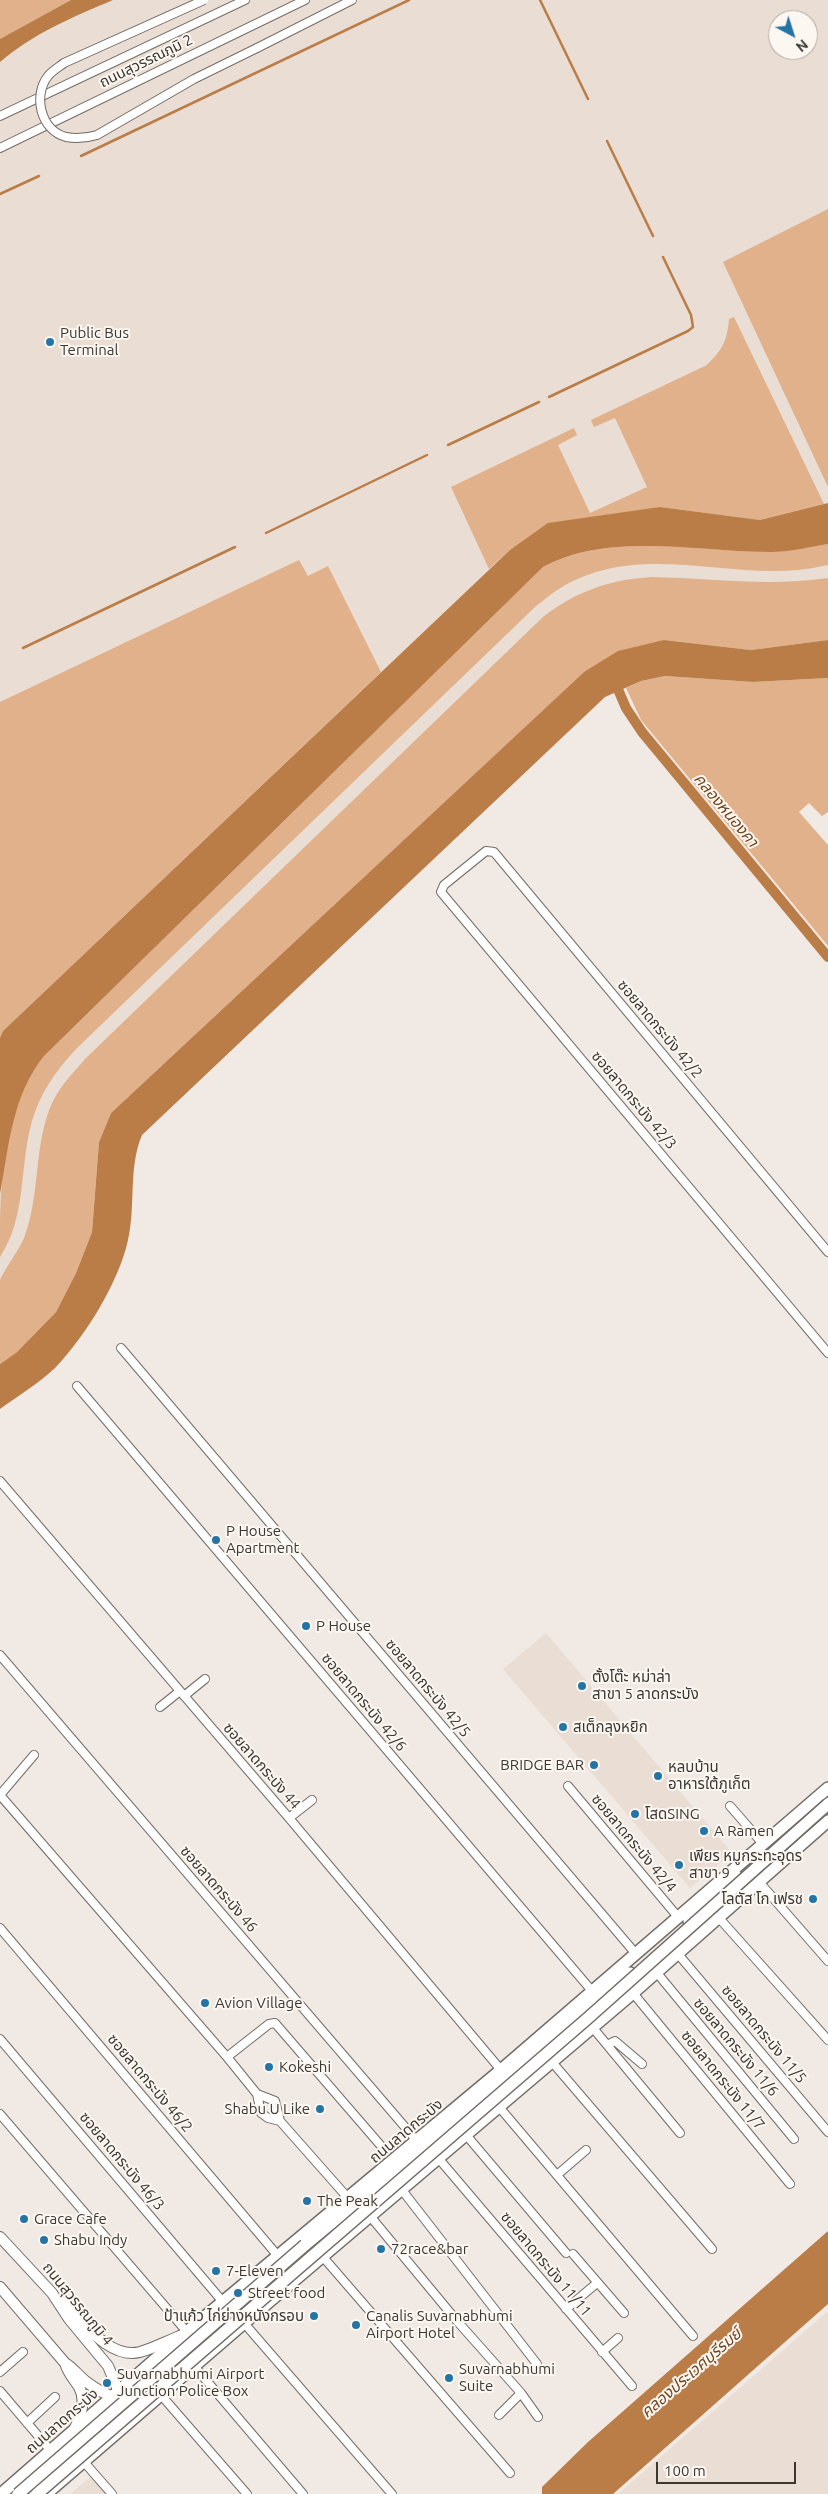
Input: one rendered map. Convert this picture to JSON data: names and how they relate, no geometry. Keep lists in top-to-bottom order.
{
  "streets": {
    "main road": ["ถนนลาดกระบัง"],
    "street": [
      "ถนนสุวรรณภูมิ 2",
      "ซอยลาดกระบัง 42/2",
      "ซอยลาดกระบัง 42/3",
      "ซอยลาดกระบัง 42/5",
      "ซอยลาดกระบัง 42/6",
      "ซอยลาดกระบัง 44",
      "ซอยลาดกระบัง 42/4",
      "ซอยลาดกระบัง 46",
      "ซอยลาดกระบัง 11/5",
      "ซอยลาดกระบัง 11/6",
      "ซอยลาดกระบัง 11/7",
      "ซอยลาดกระบัง 46/2",
      "ซอยลาดกระบัง 46/3",
      "ซอยลาดกระบัง 11/11",
      "ถนนสุวรรณภูมิ 4"
    ]
  },
  "crossings": [
    ["ซอยลาดกระบัง 42/2", "ซอยลาดกระบัง 42/3"],
    ["ซอยลาดกระบัง 42/5", "ถนนลาดกระบัง"],
    ["ซอยลาดกระบัง 42/6", "ถนนลาดกระบัง"],
    ["ซอยลาดกระบัง 44", "ถนนลาดกระบัง"],
    ["ซอยลาดกระบัง 42/4", "ถนนลาดกระบัง"],
    ["ซอยลาดกระบัง 46", "ถนนลาดกระบัง"],
    ["ซอยลาดกระบัง 46/2", "ถนนลาดกระบัง"],
    ["ถนนลาดกระบัง", "ซอยลาดกระบัง 46/3"],
    ["ถนนลาดกระบัง", "ถนนสุวรรณภูมิ 4"]
  ],
  "water": ["คลองหนองคา", "คลองประเวศบุรีรมย์"],
  "places": [
    "Public Bus Terminal",
    "P House Apartment",
    "P House",
    "ตั้งโต๊ะ หม่าล่า สาขา 5 ลาดกระบัง",
    "สเต็กลุงหยิก",
    "BRIDGE BAR",
    "หลบบ้าน อาหารใต้ภูเก็ต",
    "โสดSING",
    "A Ramen",
    "เพียร หมูกระทะอุดร สาขา 9",
    "โลตัส โก เฟรช",
    "Avion Village",
    "Kokeshi",
    "Shabu U Like",
    "The Peak",
    "Grace Cafe",
    "Shabu Indy",
    "72race&bar",
    "7-Eleven",
    "Street food",
    "ป้าแก้ว ไก่ย่างหนังกรอบ",
    "Canalis Suvarnabhumi Airport Hotel",
    "Suvarnabhumi Suite",
    "Suvarnabhumi Airport Junction Police Box"
  ],
  "scale_bar": "100 m",
  "north": "bottom right"
}
